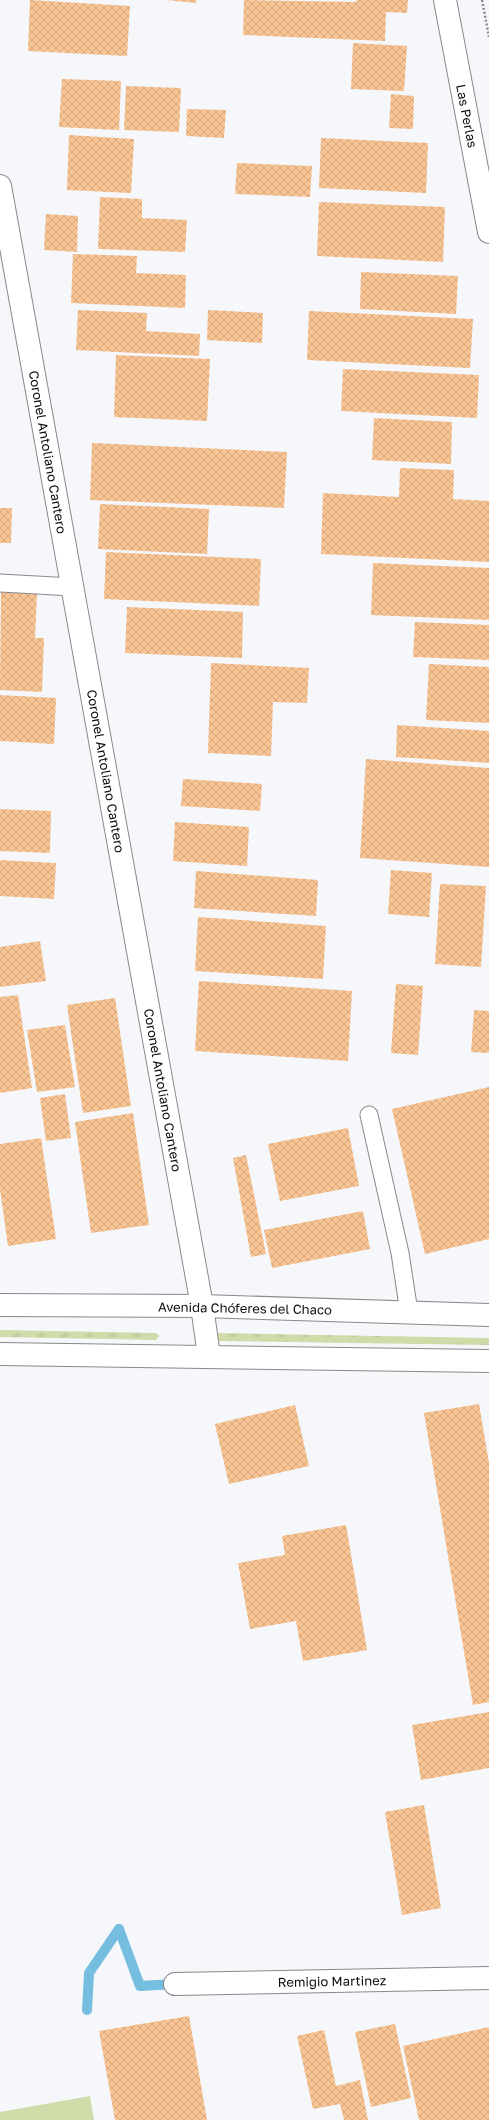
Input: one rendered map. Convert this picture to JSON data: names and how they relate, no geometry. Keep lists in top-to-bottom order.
{
  "streets": {
    "street": [
      "Las Perlas",
      "Coronel Antoliano Cantero",
      "Avenida Chóferes del Chaco",
      "Remigio Martinez"
    ]
  },
  "crossings": [
    ["Coronel Antoliano Cantero", "Avenida Chóferes del Chaco"]
  ]
}
